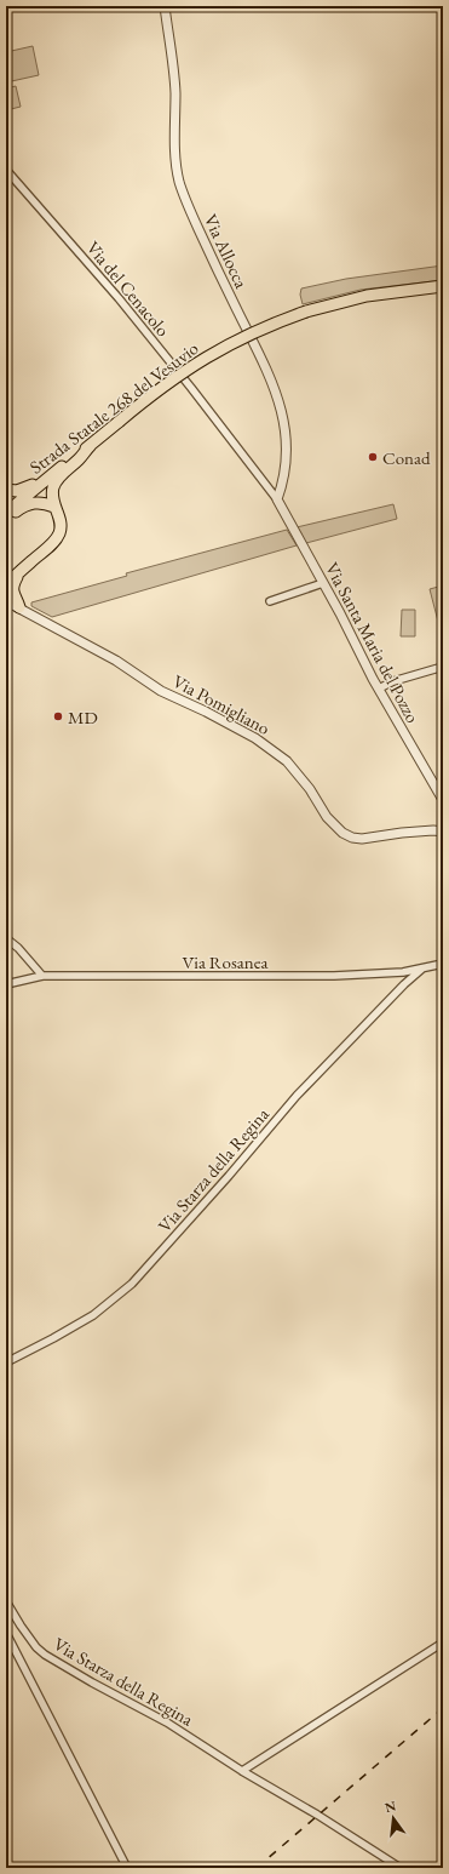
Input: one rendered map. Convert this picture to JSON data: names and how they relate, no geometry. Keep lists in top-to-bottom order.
{
  "streets": {
    "highway": ["Strada Statale 268 del Vesuvio"],
    "street": [
      "Via Allocca",
      "Via del Cenacolo",
      "Via Santa Maria del Pozzo",
      "Via Pomigliano",
      "Via Rosanea",
      "Via Starza della Regina"
    ]
  },
  "crossings": [
    ["Via Allocca", "Via del Cenacolo"],
    ["Via Allocca", "Via Santa Maria del Pozzo"],
    ["Via del Cenacolo", "Via Santa Maria del Pozzo"],
    ["Via Rosanea", "Via Starza della Regina"]
  ],
  "places": ["Conad", "MD"],
  "north": "top"
}
